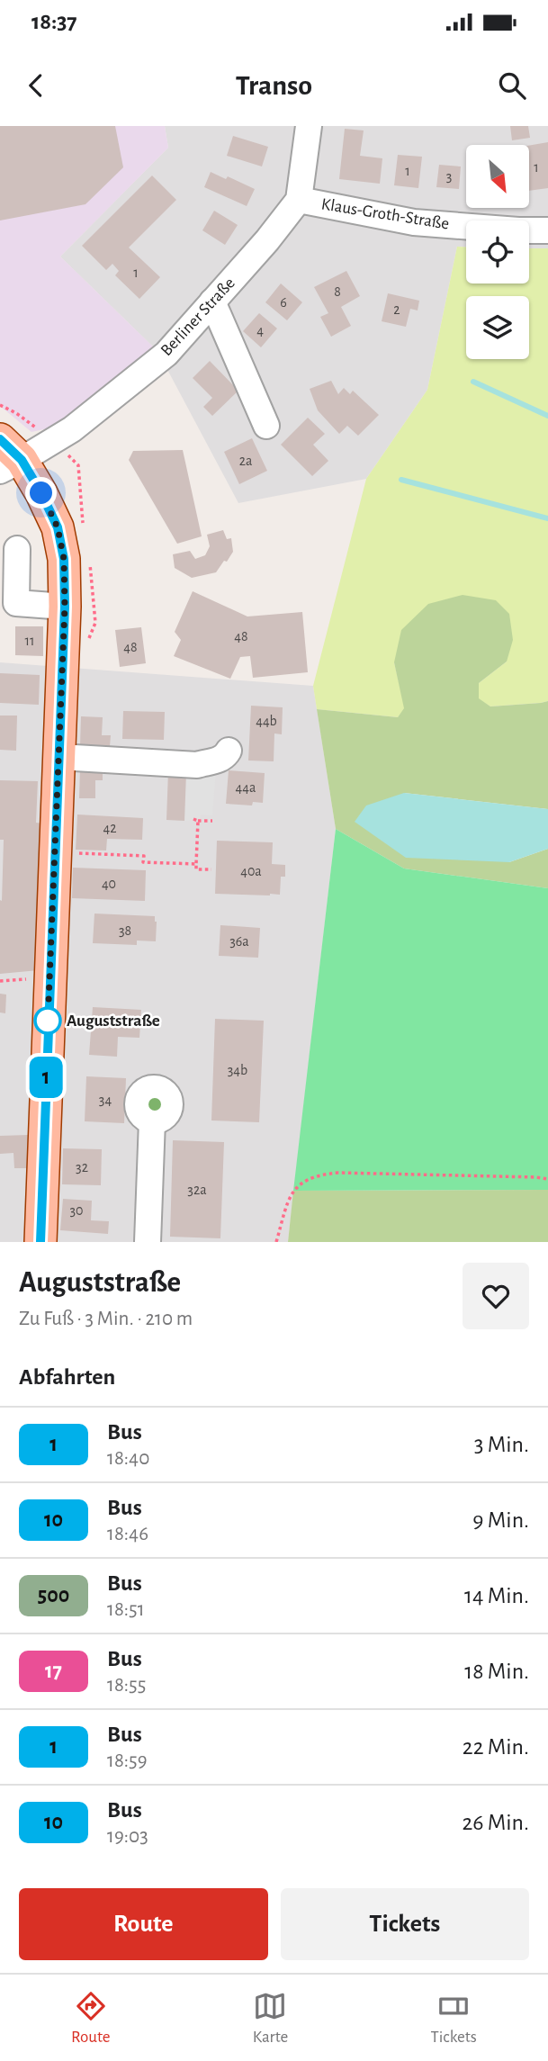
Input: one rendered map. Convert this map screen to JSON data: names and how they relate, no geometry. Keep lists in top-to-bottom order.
{
  "streets": {
    "street": ["Klaus-Groth-Straße", "Berliner Straße"]
  },
  "crossings": [
    ["Klaus-Groth-Straße", "Berliner Straße"]
  ],
  "places": ["Auguststraße"],
  "lines": ["bus line 1"],
  "house_numbers": [
    "1",
    "1",
    "3",
    "1",
    "8",
    "6",
    "2",
    "4",
    "2a",
    "48",
    "11",
    "48",
    "44b",
    "44a",
    "42",
    "40a",
    "40",
    "38",
    "36a",
    "34b",
    "34",
    "32",
    "32a",
    "30"
  ],
  "north": "bottom right",
  "page": {
    "status": "18:37",
    "header": "Transo",
    "on_map": "1",
    "heading": [
      ["Auguststraße", "Zu Fuß · 3 Min. · 210 m"],
      "Abfahrten"
    ],
    "list": [
      {
        "mark": "1",
        "name": "Bus",
        "note": "18:40",
        "value": "3 Min."
      },
      {
        "mark": "10",
        "name": "Bus",
        "note": "18:46",
        "value": "9 Min."
      },
      {
        "mark": "500",
        "name": "Bus",
        "note": "18:51",
        "value": "14 Min."
      },
      {
        "mark": "17",
        "name": "Bus",
        "note": "18:55",
        "value": "18 Min."
      },
      {
        "mark": "1",
        "name": "Bus",
        "note": "18:59",
        "value": "22 Min."
      },
      {
        "mark": "10",
        "name": "Bus",
        "note": "19:03",
        "value": "26 Min."
      }
    ],
    "buttons": ["Route", "Tickets"],
    "tabs": ["Route", "Karte", "Tickets"]
  }
}
